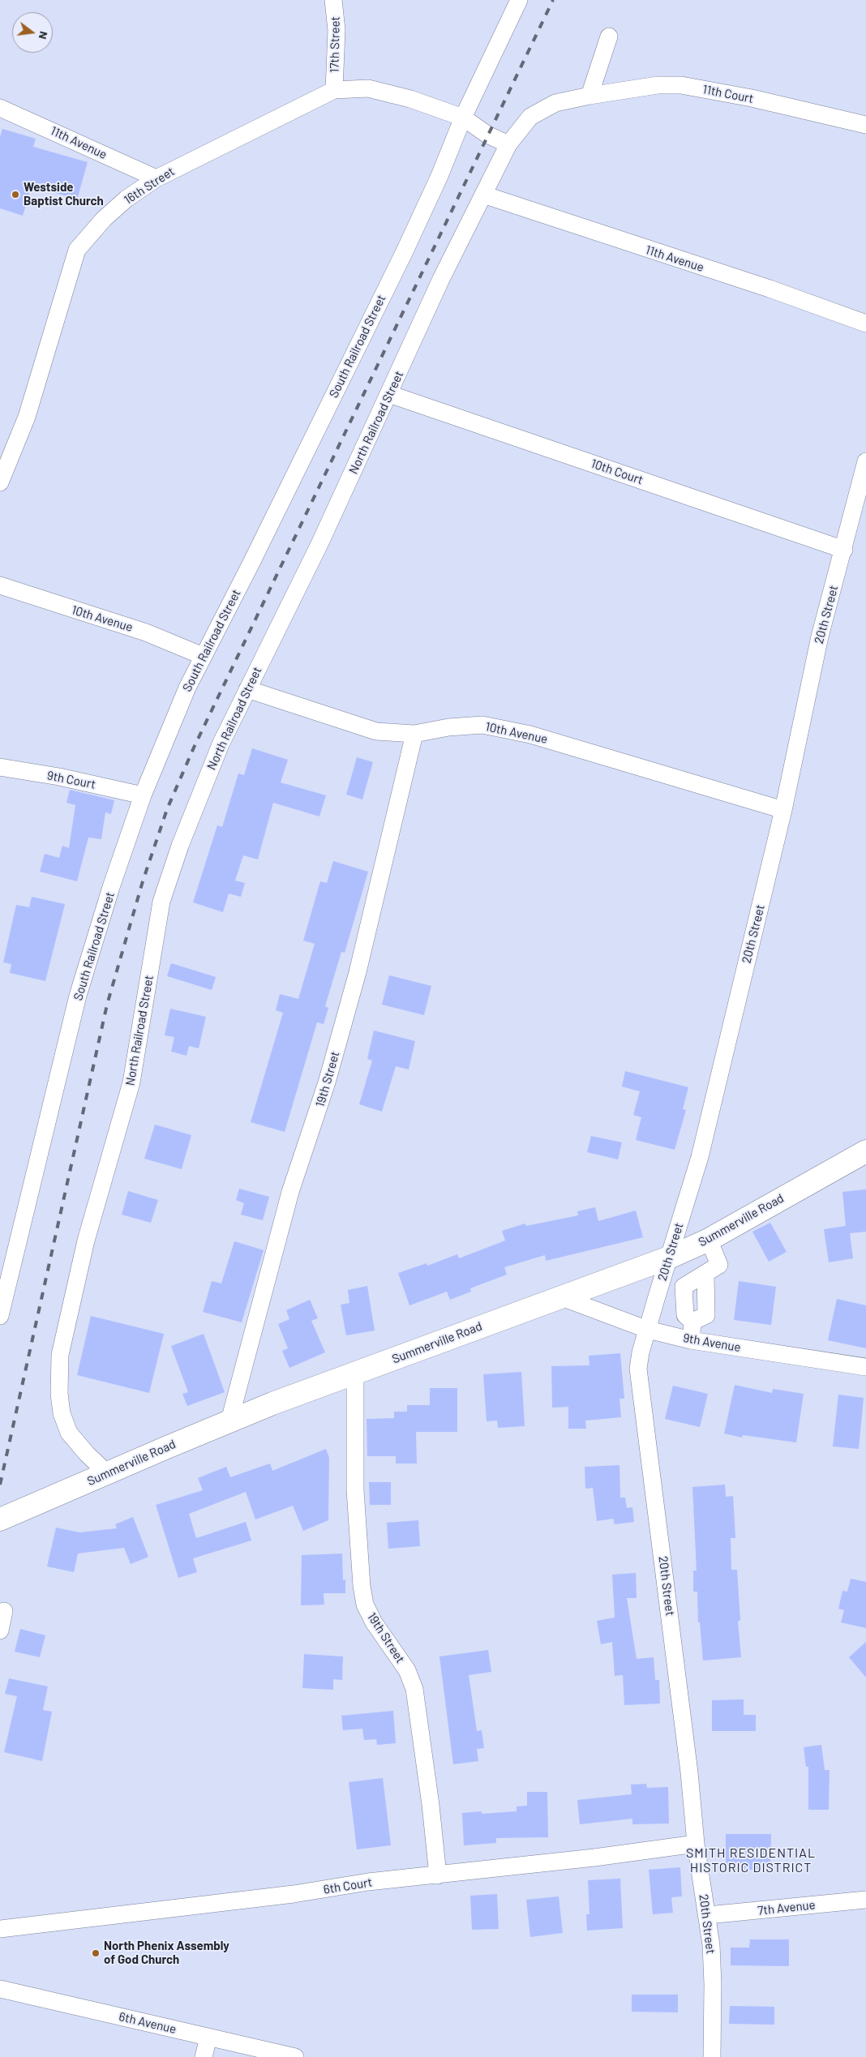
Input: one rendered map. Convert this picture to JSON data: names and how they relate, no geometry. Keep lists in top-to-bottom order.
{
  "streets": {
    "main road": ["Summerville Road"],
    "street": [
      "17th Street",
      "11th Court",
      "11th Avenue",
      "16th Street",
      "South Railroad Street",
      "North Railroad Street",
      "10th Court",
      "20th Street",
      "10th Avenue",
      "9th Court",
      "19th Street",
      "9th Avenue",
      "6th Court",
      "7th Avenue",
      "6th Avenue"
    ]
  },
  "crossings": [
    ["17th Street", "16th Street"],
    ["11th Court", "North Railroad Street"],
    ["11th Avenue", "16th Street"],
    ["11th Avenue", "North Railroad Street"],
    ["16th Street", "South Railroad Street"],
    ["South Railroad Street", "10th Avenue"],
    ["South Railroad Street", "9th Court"],
    ["North Railroad Street", "10th Court"],
    ["North Railroad Street", "10th Avenue"],
    ["North Railroad Street", "Summerville Road"],
    ["10th Court", "20th Street"],
    ["20th Street", "10th Avenue"],
    ["20th Street", "Summerville Road"],
    ["20th Street", "9th Avenue"],
    ["20th Street", "6th Court"],
    ["20th Street", "7th Avenue"],
    ["10th Avenue", "19th Street"],
    ["19th Street", "Summerville Road"],
    ["19th Street", "6th Court"],
    ["Summerville Road", "9th Avenue"]
  ],
  "districts": ["SMITH RESIDENTIAL HISTORIC DISTRICT"],
  "places": ["Westside Baptist Church", "North Phenix Assembly of God Church"],
  "north": "right"
}
